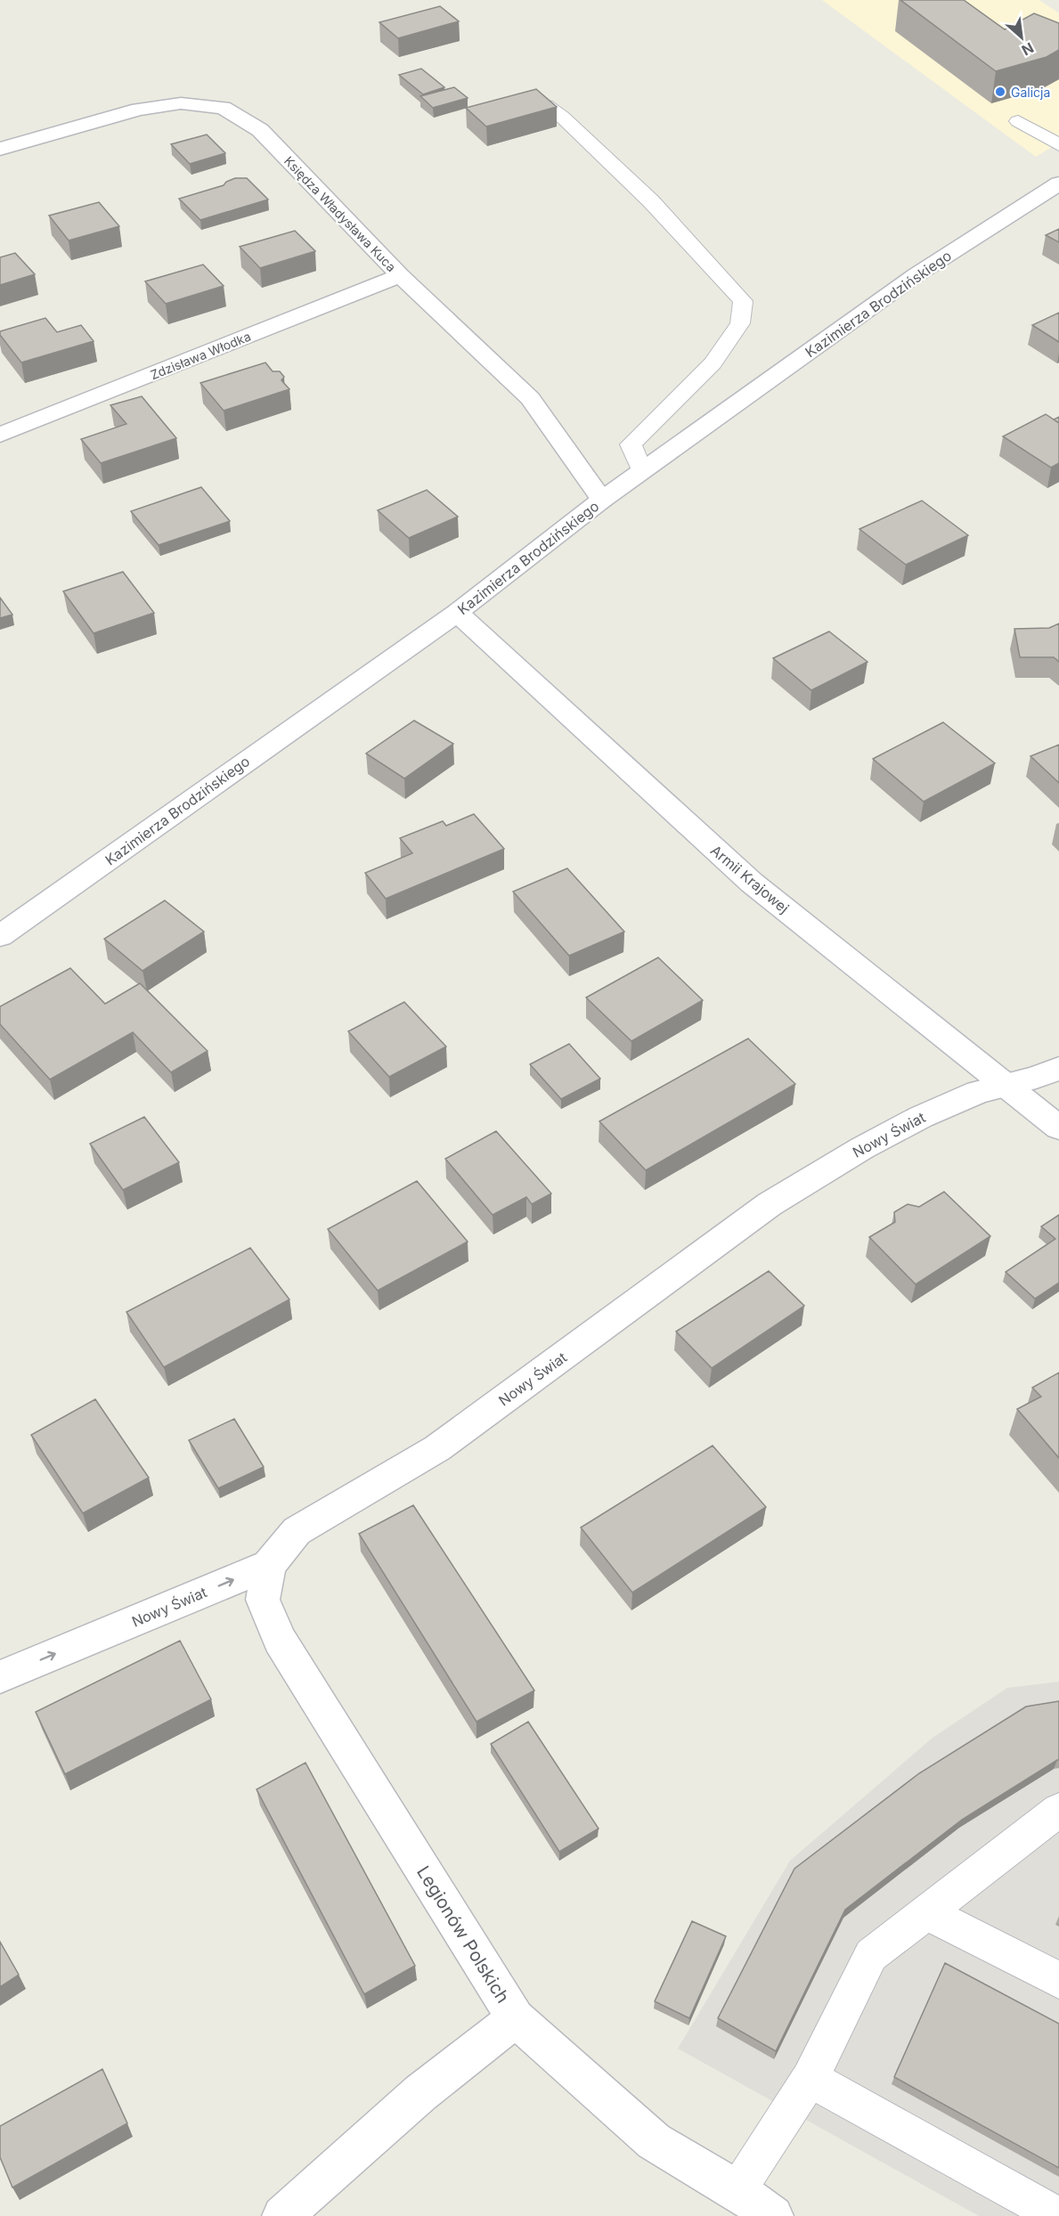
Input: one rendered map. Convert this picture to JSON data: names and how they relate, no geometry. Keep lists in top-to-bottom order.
{
  "streets": {
    "street": [
      "Księdza Władysława Kuca",
      "Kazimierza Brodzińskiego",
      "Zdzisława Włodka",
      "Armii Krajowej",
      "Nowy Świat",
      "Legionów Polskich"
    ]
  },
  "crossings": [
    ["Księdza Władysława Kuca", "Kazimierza Brodzińskiego"],
    ["Księdza Władysława Kuca", "Zdzisława Włodka"],
    ["Kazimierza Brodzińskiego", "Armii Krajowej"],
    ["Armii Krajowej", "Nowy Świat"],
    ["Nowy Świat", "Legionów Polskich"]
  ],
  "places": ["Galicja"],
  "north": "bottom right"
}
